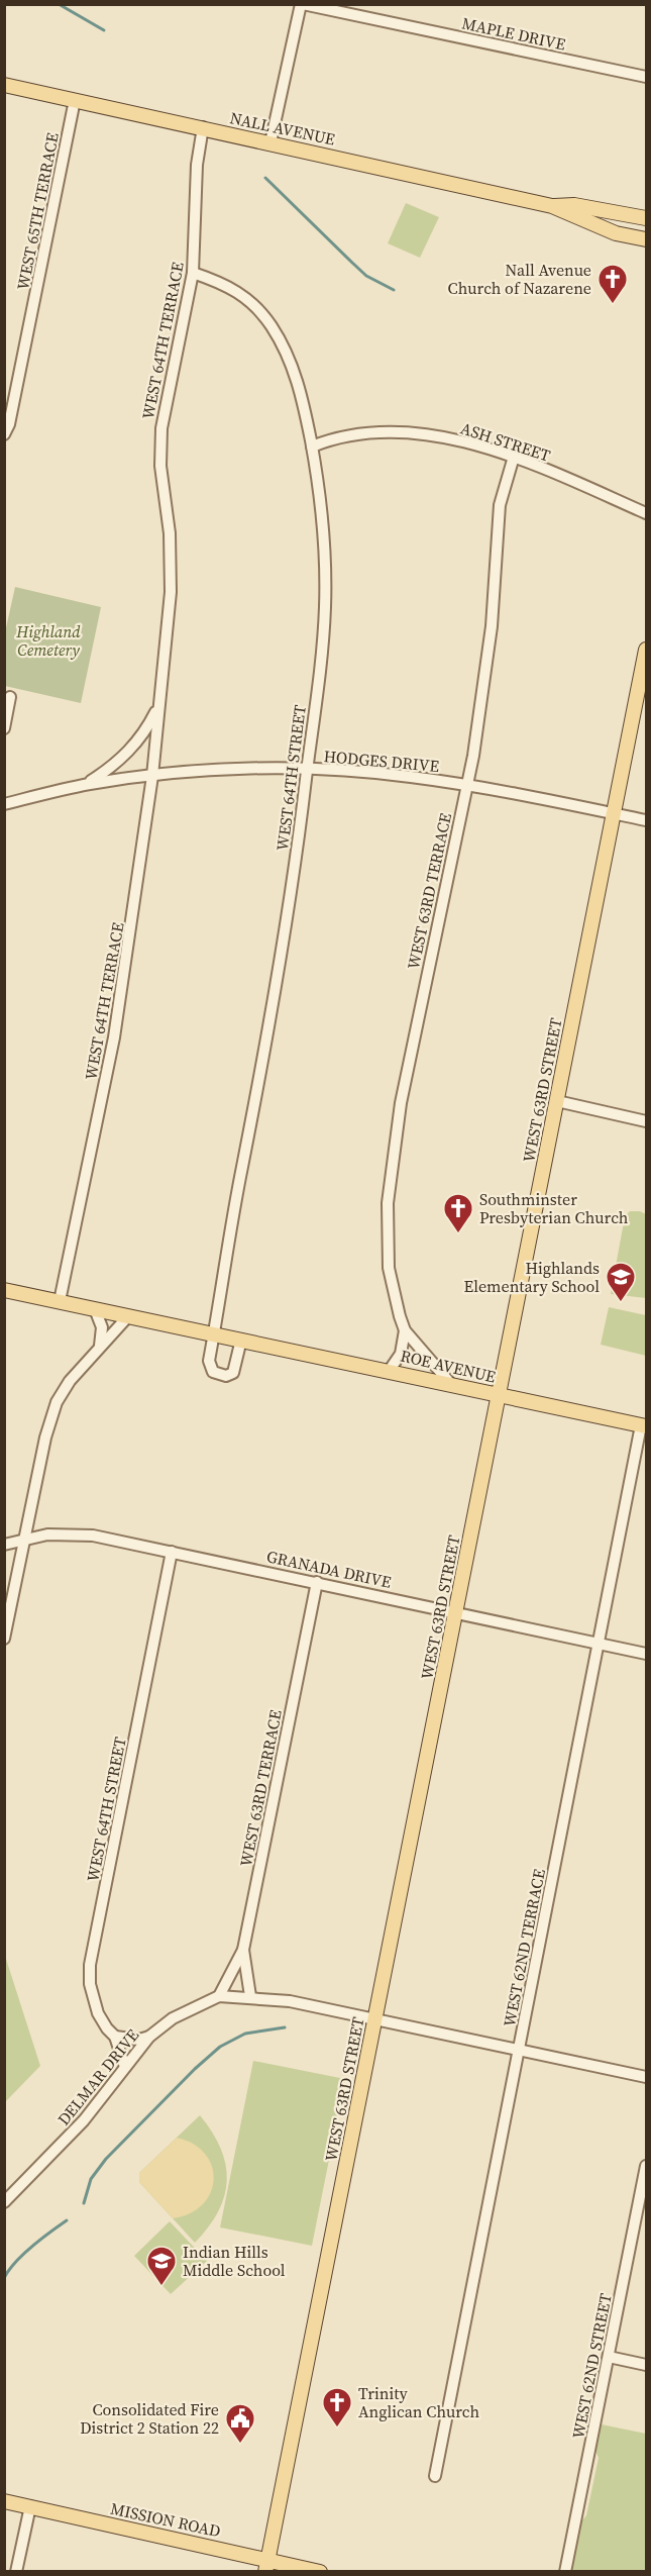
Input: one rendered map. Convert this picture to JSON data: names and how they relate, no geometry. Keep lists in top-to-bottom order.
{
  "streets": {
    "main road": [
      "NALL AVENUE",
      "WEST 63RD STREET",
      "ROE AVENUE",
      "MISSION ROAD"
    ],
    "street": [
      "MAPLE DRIVE",
      "WEST 65TH TERRACE",
      "WEST 64TH TERRACE",
      "ASH STREET",
      "HODGES DRIVE",
      "WEST 64TH STREET",
      "WEST 63RD TERRACE",
      "GRANADA DRIVE",
      "WEST 62ND TERRACE",
      "DELMAR DRIVE",
      "WEST 62ND STREET"
    ]
  },
  "crossings": [
    ["NALL AVENUE", "WEST 65TH TERRACE"],
    ["NALL AVENUE", "WEST 64TH TERRACE"],
    ["WEST 64TH TERRACE", "HODGES DRIVE"],
    ["WEST 64TH TERRACE", "WEST 64TH STREET"],
    ["WEST 64TH TERRACE", "ROE AVENUE"],
    ["ASH STREET", "WEST 64TH STREET"],
    ["ASH STREET", "WEST 63RD TERRACE"],
    ["HODGES DRIVE", "WEST 64TH STREET"],
    ["HODGES DRIVE", "WEST 63RD TERRACE"],
    ["HODGES DRIVE", "WEST 63RD STREET"],
    ["WEST 64TH STREET", "ROE AVENUE"],
    ["WEST 64TH STREET", "GRANADA DRIVE"],
    ["WEST 64TH STREET", "DELMAR DRIVE"],
    ["WEST 63RD TERRACE", "ROE AVENUE"],
    ["WEST 63RD TERRACE", "GRANADA DRIVE"],
    ["WEST 63RD TERRACE", "DELMAR DRIVE"],
    ["WEST 63RD STREET", "ROE AVENUE"],
    ["WEST 63RD STREET", "GRANADA DRIVE"],
    ["WEST 63RD STREET", "DELMAR DRIVE"],
    ["WEST 63RD STREET", "MISSION ROAD"],
    ["ROE AVENUE", "WEST 62ND TERRACE"],
    ["GRANADA DRIVE", "WEST 62ND TERRACE"],
    ["WEST 62ND TERRACE", "DELMAR DRIVE"]
  ],
  "parks": ["Highland Cemetery"],
  "places": {
    "church": ["Nall Avenue Church of Nazarene", "Southminster Presbyterian Church", "Trinity Anglican Church"],
    "school or university": ["Highlands Elementary School", "Indian Hills Middle School"],
    "public building": ["Consolidated Fire District 2 Station 22"]
  }
}
